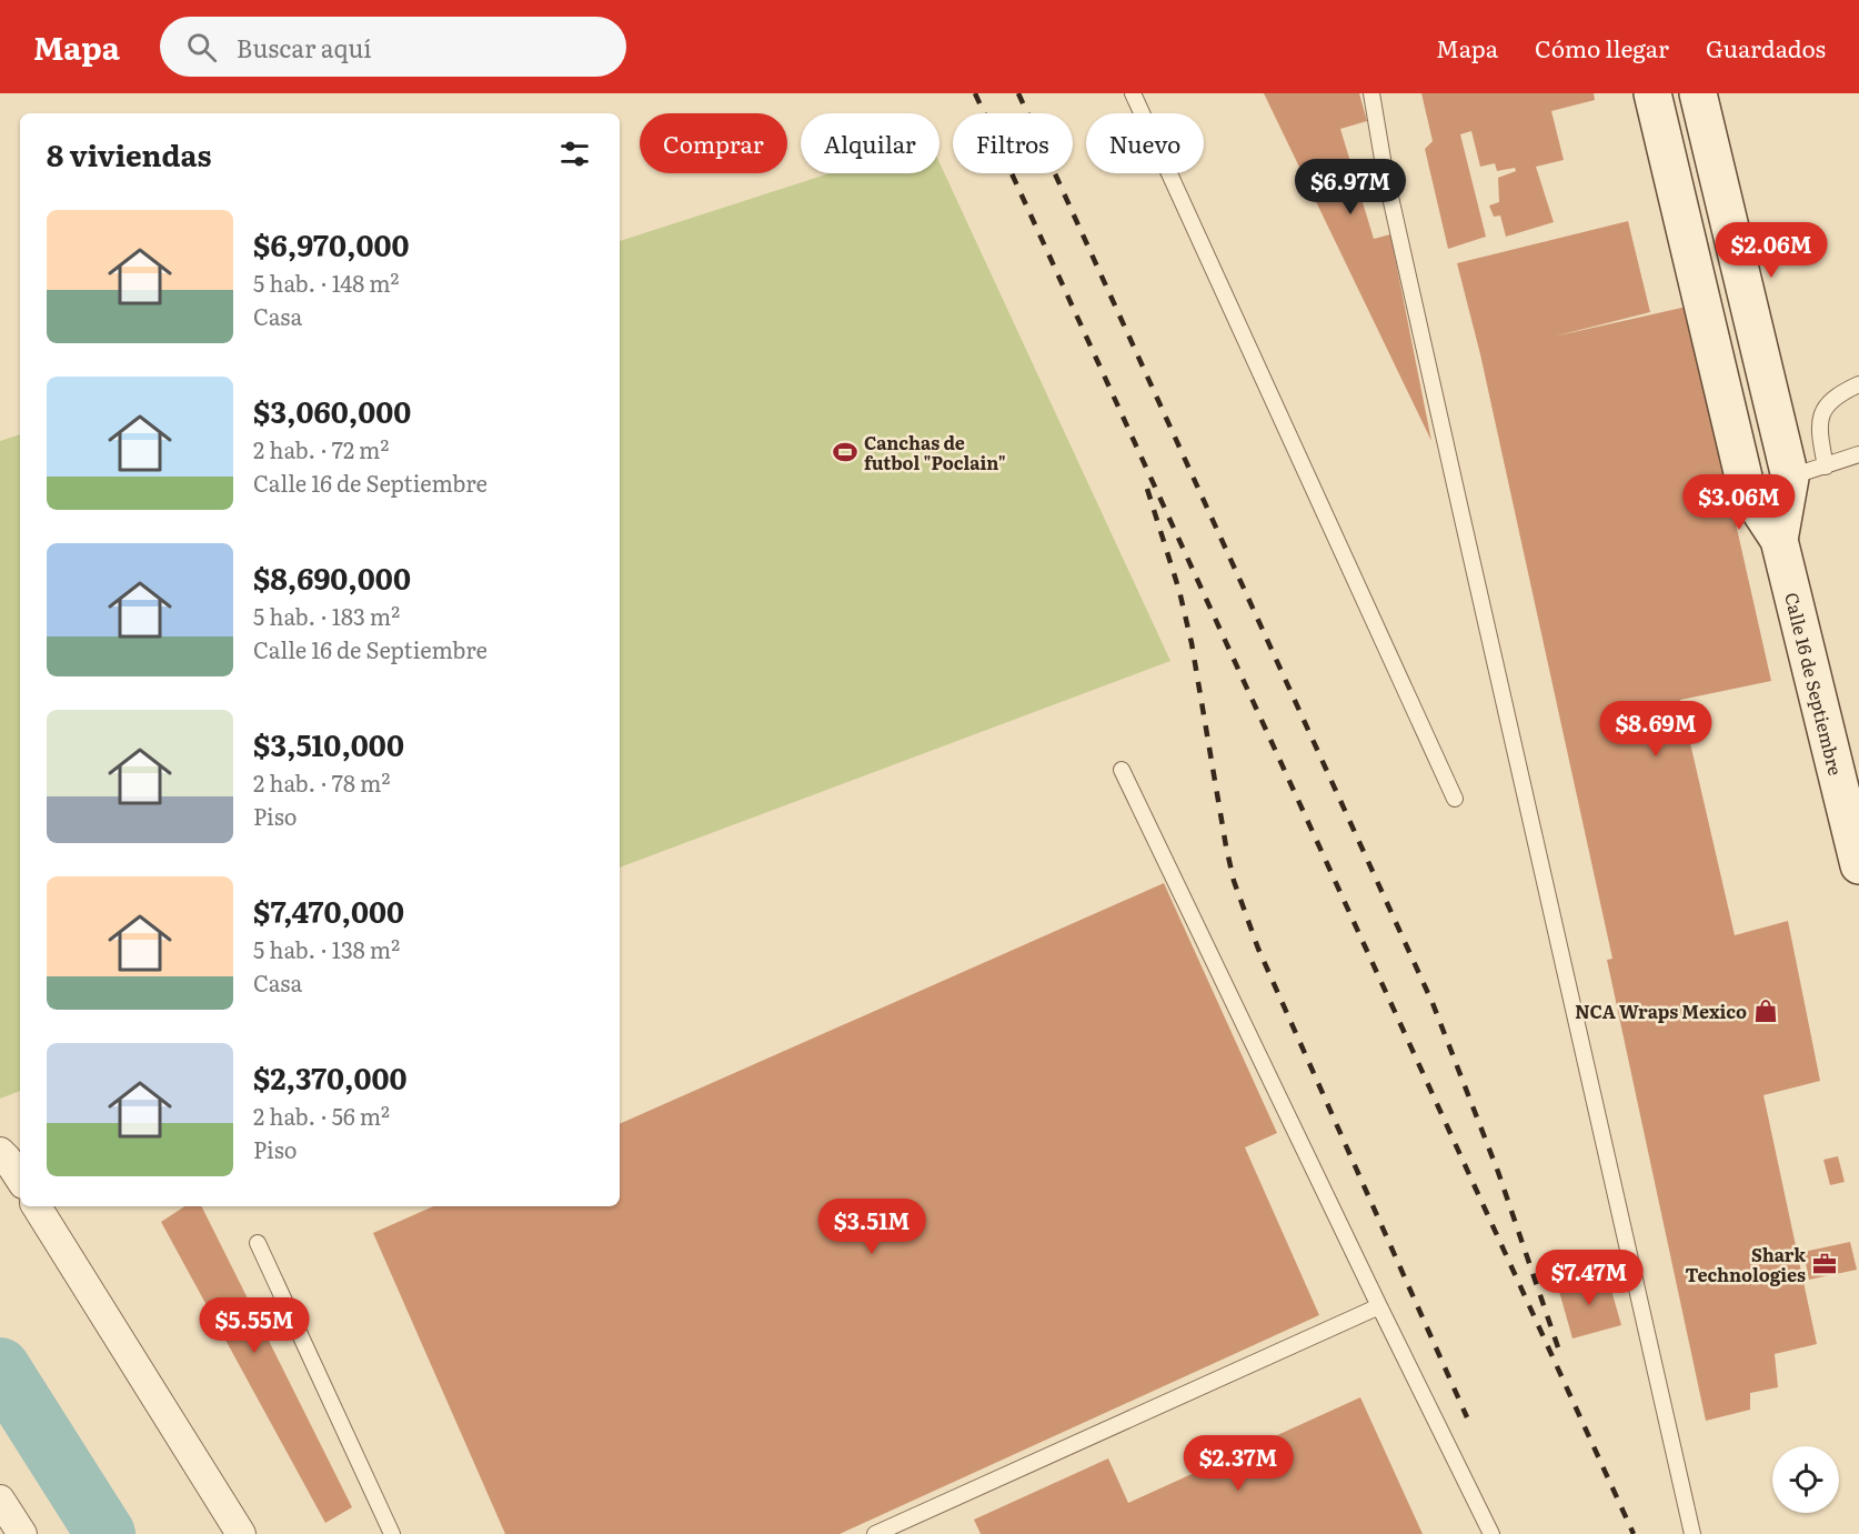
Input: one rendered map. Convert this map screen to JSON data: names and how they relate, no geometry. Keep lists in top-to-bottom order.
{
  "streets": {
    "main road": ["Calle 16 de Septiembre"]
  },
  "places": {
    "sports": ["Canchas de futbol \"Poclain\""],
    "shop": ["NCA Wraps Mexico"],
    "office": ["Shark Technologies"]
  },
  "page": {
    "header": "Mapa",
    "search": "Buscar aquí",
    "nav": ["Mapa", "Cómo llegar", "Guardados"],
    "chip": [
      "Comprar",
      "Alquilar",
      "Filtros",
      "Nuevo"
    ],
    "heading": "8 viviendas",
    "price": [
      "$6.97M",
      "$2.06M",
      "$3.06M",
      "$8.69M",
      "$3.51M",
      "$7.47M",
      "$5.55M",
      "$2.37M"
    ],
    "list": [
      {
        "name": "$6,970,000",
        "note": "5 hab. · 148 m² · Casa"
      },
      {
        "name": "$3,060,000",
        "note": "2 hab. · 72 m² · Calle 16 de Septiembre"
      },
      {
        "name": "$8,690,000",
        "note": "5 hab. · 183 m² · Calle 16 de Septiembre"
      },
      {
        "name": "$3,510,000",
        "note": "2 hab. · 78 m² · Piso"
      },
      {
        "name": "$7,470,000",
        "note": "5 hab. · 138 m² · Casa"
      },
      {
        "name": "$2,370,000",
        "note": "2 hab. · 56 m² · Piso"
      }
    ]
  }
}
